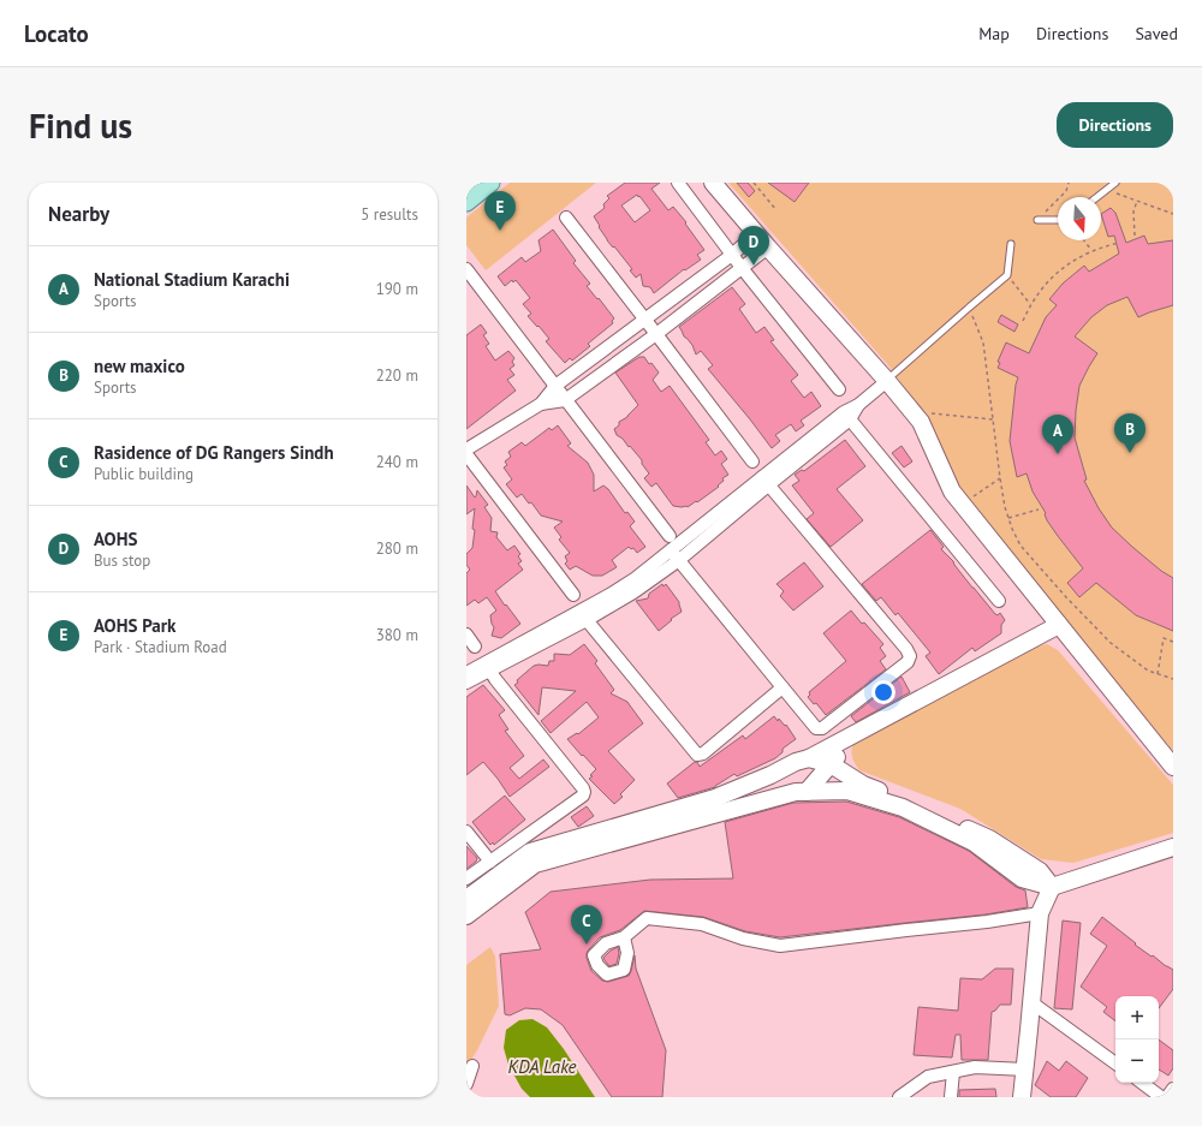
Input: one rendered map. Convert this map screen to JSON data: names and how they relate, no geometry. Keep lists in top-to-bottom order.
{
  "water": ["KDA Lake"],
  "north": "bottom",
  "page": {
    "header": "Locato",
    "nav": ["Map", "Directions", "Saved"],
    "buttons": "Directions",
    "title": "Find us",
    "heading": ["Nearby", "5 results"],
    "pins": [
      "E",
      "D",
      "B",
      "A",
      "C"
    ],
    "list": [
      {
        "mark": "A",
        "name": "National Stadium Karachi",
        "note": "Sports",
        "value": "190 m"
      },
      {
        "mark": "B",
        "name": "new maxico",
        "note": "Sports",
        "value": "220 m"
      },
      {
        "mark": "C",
        "name": "Rasidence of DG Rangers Sindh",
        "note": "Public building",
        "value": "240 m"
      },
      {
        "mark": "D",
        "name": "AOHS",
        "note": "Bus stop",
        "value": "280 m"
      },
      {
        "mark": "E",
        "name": "AOHS Park",
        "note": "Park · Stadium Road",
        "value": "380 m"
      }
    ],
    "map_buttons": ["+", "−"]
  }
}
